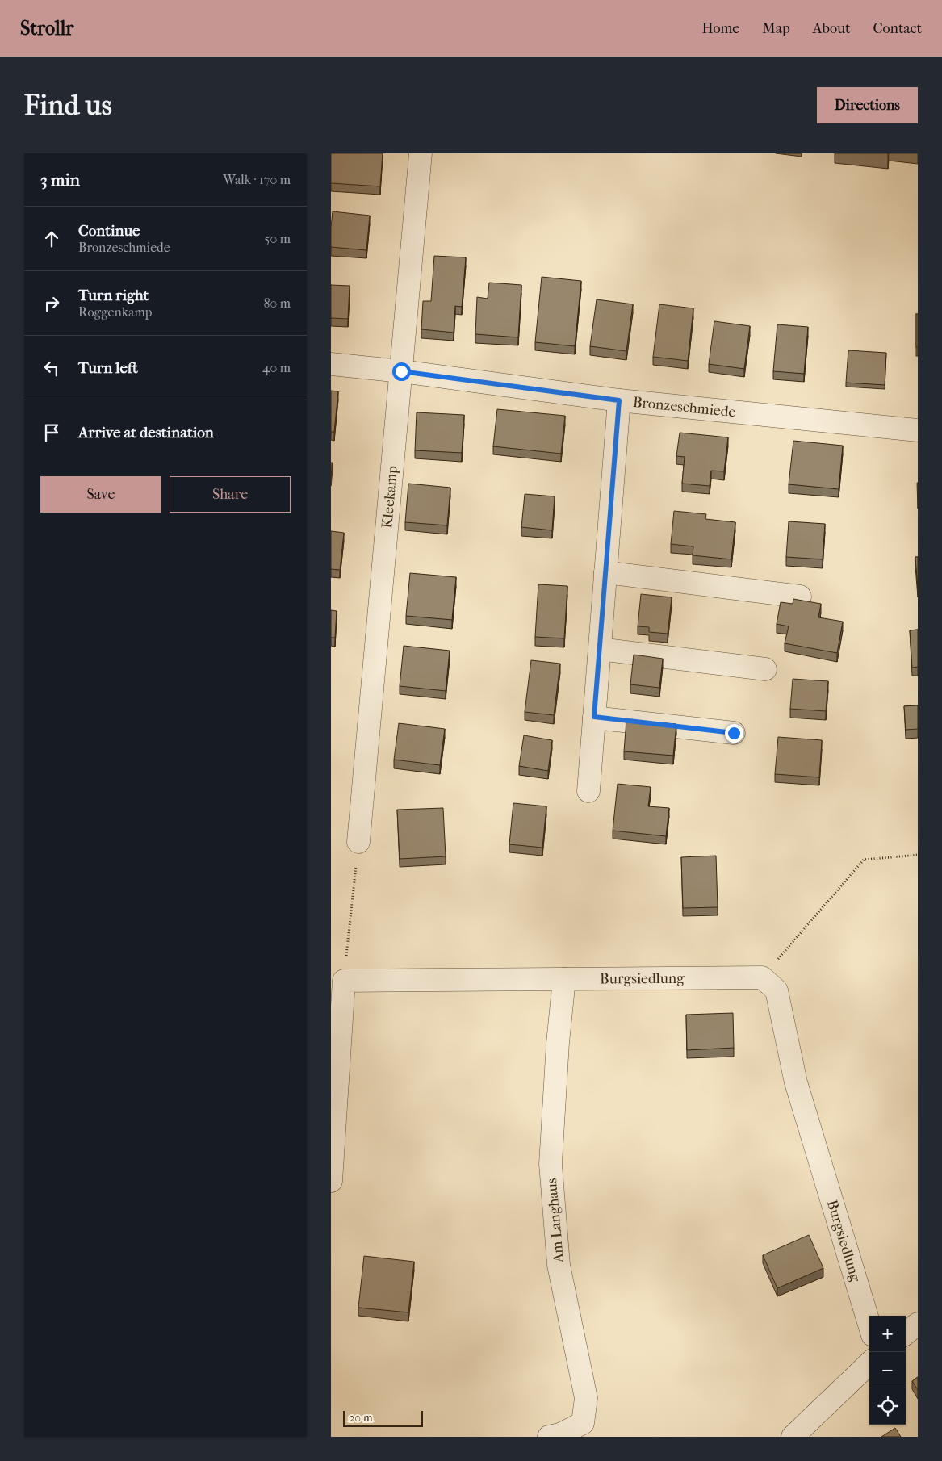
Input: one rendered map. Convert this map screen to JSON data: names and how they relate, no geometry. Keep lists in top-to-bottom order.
{
  "streets": {
    "street": [
      "Bronzeschmiede",
      "Kleekamp",
      "Burgsiedlung",
      "Am Langhaus"
    ]
  },
  "crossings": [
    ["Bronzeschmiede", "Kleekamp"],
    ["Burgsiedlung", "Am Langhaus"]
  ],
  "scale_bar": "20 m",
  "page": {
    "header": "Strollr",
    "nav": [
      "Home",
      "Map",
      "About",
      "Contact"
    ],
    "buttons": [
      "Directions",
      ["Save", "Share"]
    ],
    "title": "Find us",
    "heading": ["3 min", "Walk · 170 m"],
    "list": [
      ["Continue", "Bronzeschmiede", "50 m"],
      ["Turn right", "Roggenkamp", "80 m"],
      ["Turn left", "40 m"],
      "Arrive at destination"
    ],
    "map_buttons": ["+", "−"],
    "scale": "20 m"
  }
}
